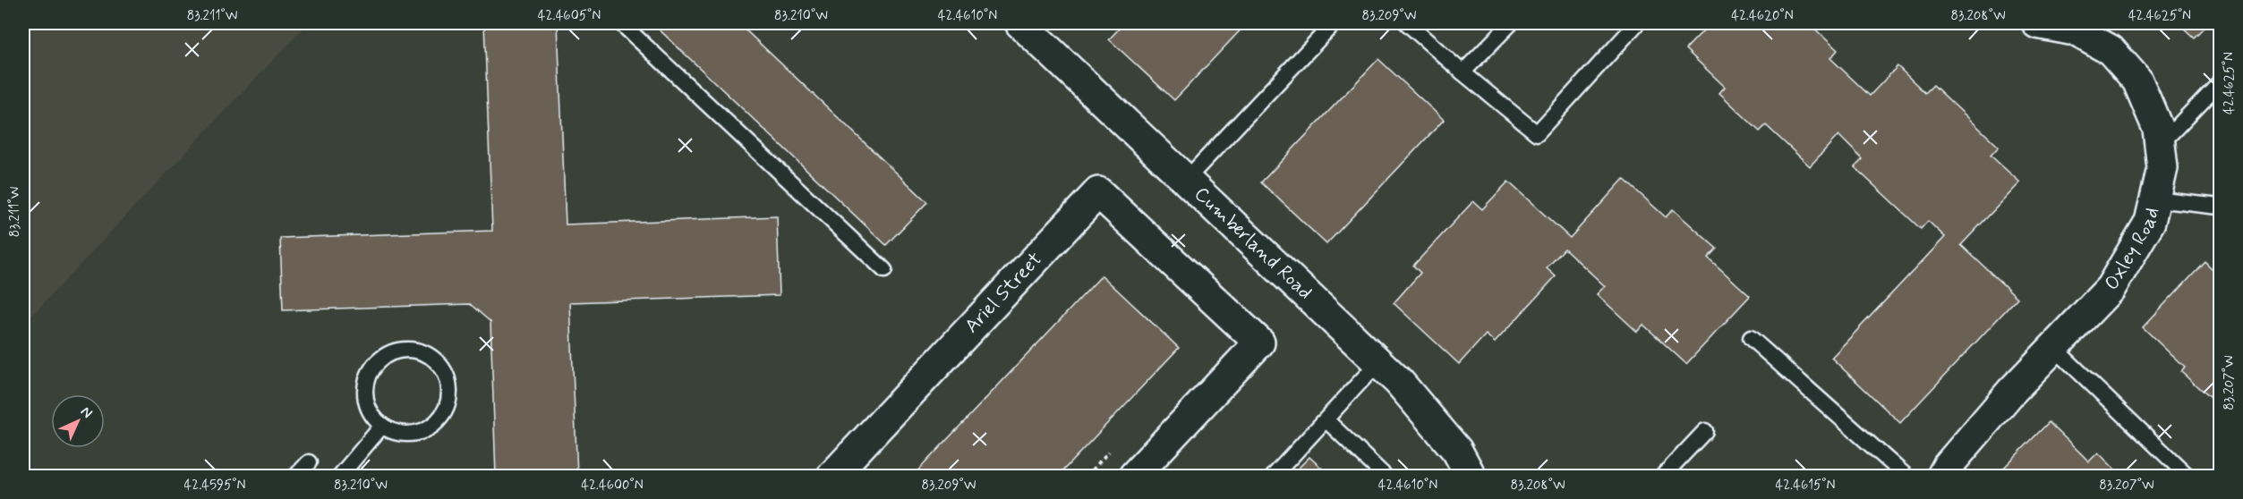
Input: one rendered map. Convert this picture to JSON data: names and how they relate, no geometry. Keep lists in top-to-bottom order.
{
  "streets": {
    "street": ["Cumberland Road", "Oxley Road", "Ariel Street"]
  },
  "north": "top right",
  "coordinates": [
    "83.211°W",
    "42.4605°N",
    "83.210°W",
    "42.4610°N",
    "83.209°W",
    "42.4620°N",
    "83.208°W",
    "42.4625°N",
    "83.207°W",
    "42.4595°N",
    "42.4600°N",
    "42.4615°N"
  ]
}
